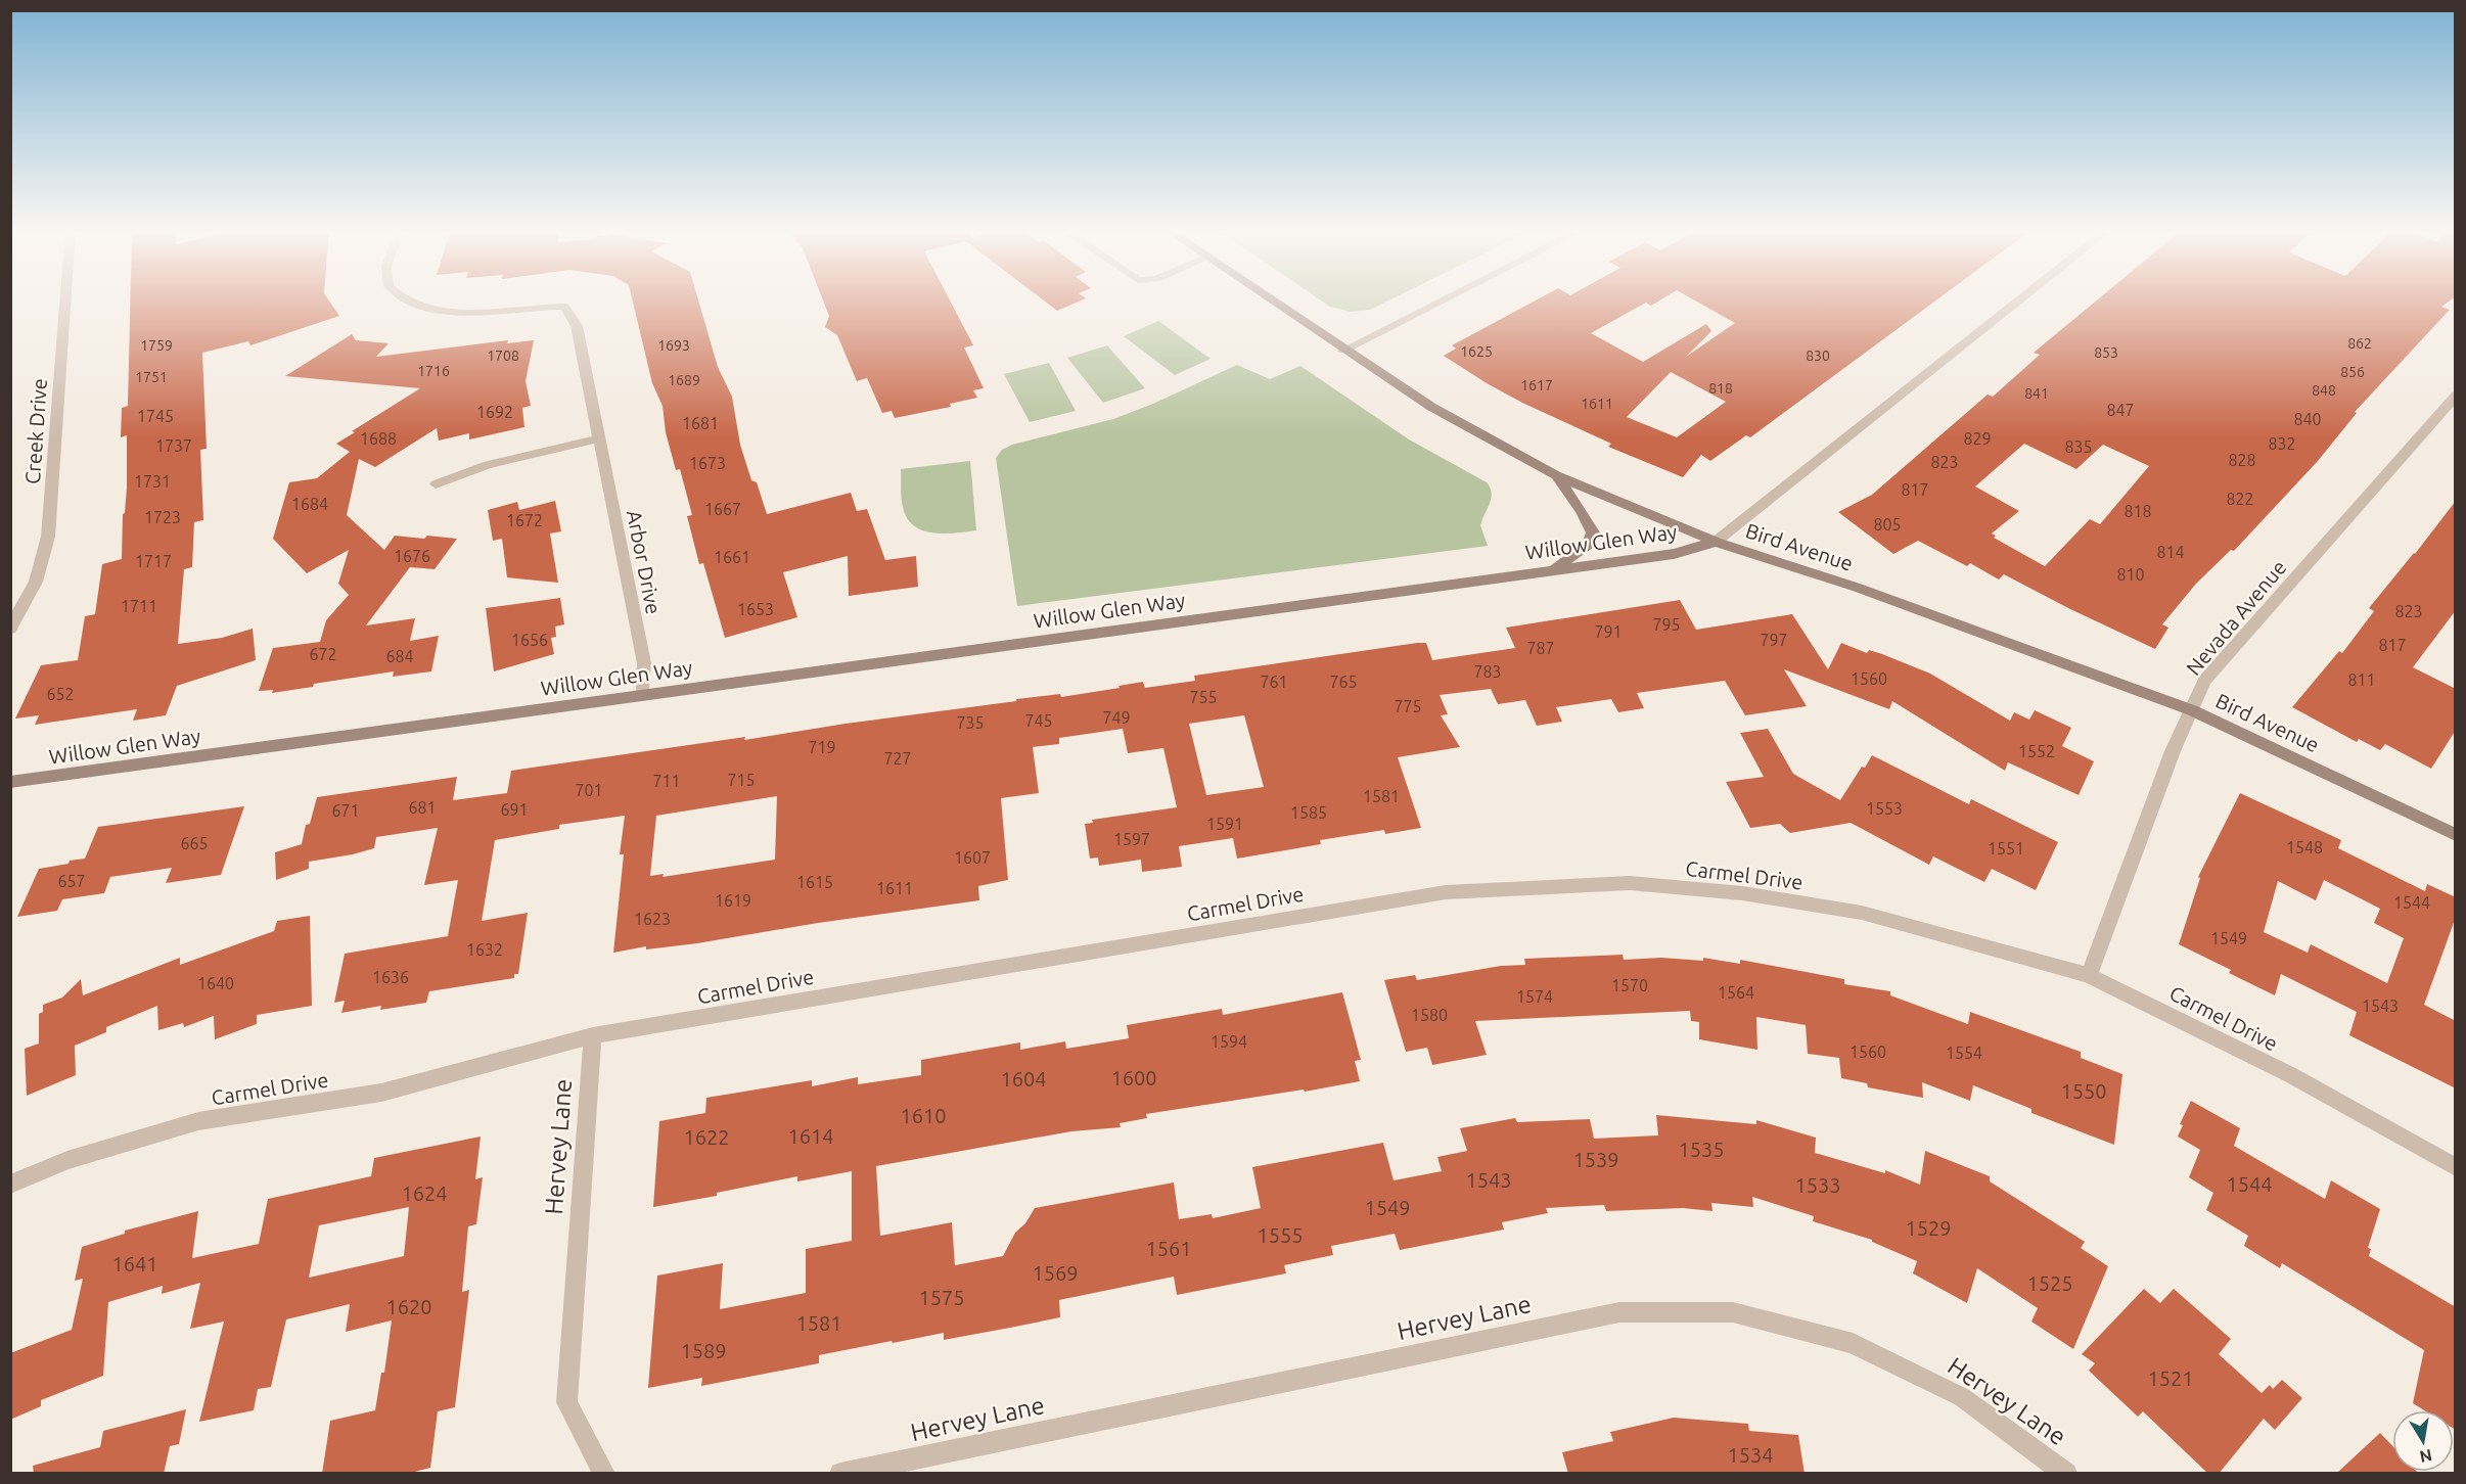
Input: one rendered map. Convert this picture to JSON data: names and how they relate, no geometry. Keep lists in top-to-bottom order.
{
  "streets": {
    "street": [
      "Creek Drive",
      "Willow Glen Way",
      "Bird Avenue",
      "Arbor Drive",
      "Nevada Avenue",
      "Carmel Drive",
      "Hervey Lane"
    ]
  },
  "crossings": [
    ["Willow Glen Way", "Bird Avenue"],
    ["Willow Glen Way", "Arbor Drive"],
    ["Bird Avenue", "Nevada Avenue"],
    ["Nevada Avenue", "Carmel Drive"],
    ["Carmel Drive", "Hervey Lane"]
  ],
  "house_numbers": [
    "862",
    "1759",
    "1693",
    "1625",
    "853",
    "1708",
    "830",
    "1716",
    "856",
    "1751",
    "1689",
    "1617",
    "818",
    "848",
    "841",
    "1611",
    "847",
    "1692",
    "1745",
    "840",
    "1681",
    "1688",
    "829",
    "832",
    "1737",
    "835",
    "828",
    "823",
    "1673",
    "1731",
    "817",
    "822",
    "1684",
    "1667",
    "818",
    "1723",
    "1672",
    "805",
    "814",
    "1676",
    "1661",
    "1717",
    "810",
    "1711",
    "1653",
    "823",
    "795",
    "791",
    "1656",
    "797",
    "817",
    "787",
    "672",
    "684",
    "783",
    "1560",
    "811",
    "761",
    "765",
    "652",
    "755",
    "775",
    "749",
    "745",
    "735",
    "719",
    "1552",
    "727",
    "715",
    "711",
    "701",
    "1581",
    "681",
    "1553",
    "691",
    "671",
    "1585",
    "1591",
    "1597",
    "665",
    "1548",
    "1551",
    "1607",
    "657",
    "1615",
    "1611",
    "1619",
    "1544",
    "1623",
    "1549",
    "1632",
    "1636",
    "1640",
    "1570",
    "1564",
    "1574",
    "1543",
    "1580",
    "1594",
    "1560",
    "1554",
    "1600",
    "1604",
    "1550",
    "1610",
    "1614",
    "1622",
    "1535",
    "1539",
    "1543",
    "1544",
    "1533",
    "1624",
    "1549",
    "1529",
    "1555",
    "1561",
    "1641",
    "1569",
    "1525",
    "1575",
    "1620",
    "1581",
    "1589",
    "1521",
    "1534"
  ],
  "north": "bottom"
}
